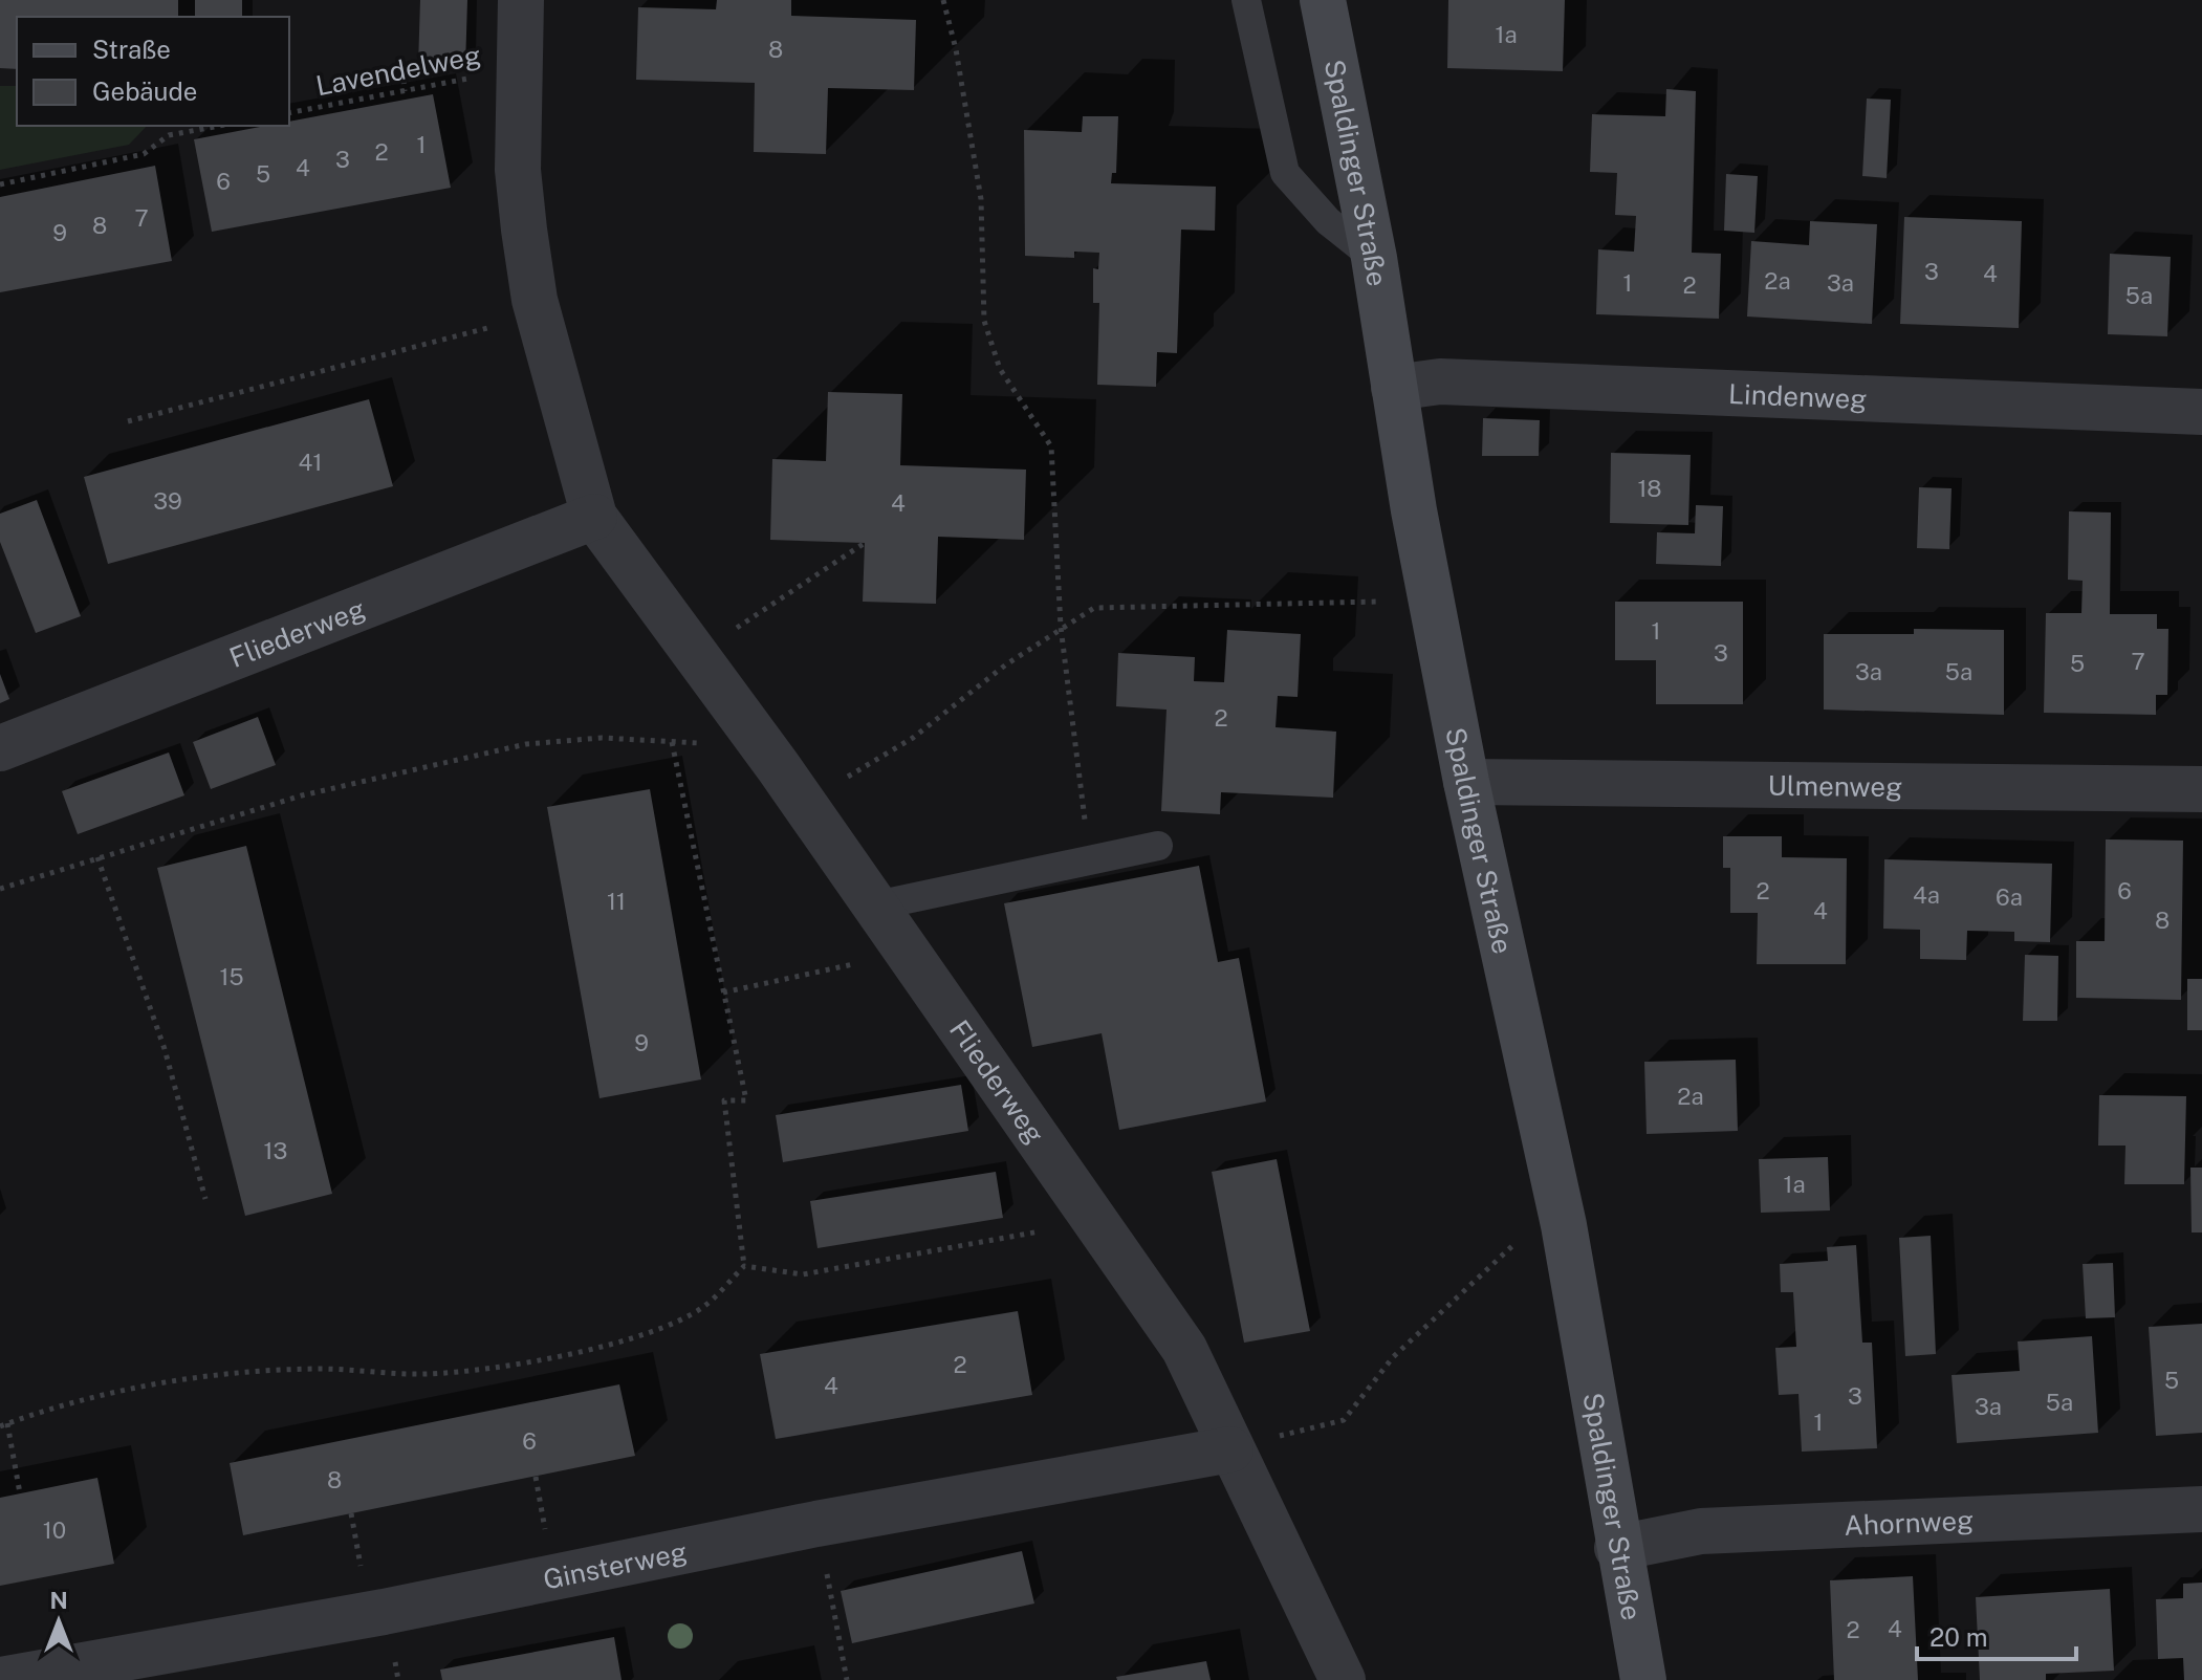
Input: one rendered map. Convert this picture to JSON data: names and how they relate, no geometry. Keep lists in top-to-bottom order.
{
  "streets": {
    "street": [
      "Spaldinger Straße",
      "Lindenweg",
      "Fliederweg",
      "Ulmenweg",
      "Ahornweg",
      "Ginsterweg"
    ],
    "path": ["Lavendelweg"]
  },
  "crossings": [
    ["Lavendelweg", "Fliederweg"],
    ["Spaldinger Straße", "Lindenweg"],
    ["Spaldinger Straße", "Ulmenweg"],
    ["Spaldinger Straße", "Ahornweg"],
    ["Fliederweg", "Ginsterweg"]
  ],
  "house_numbers": [
    "1a",
    "8",
    "1",
    "2",
    "3",
    "4",
    "5",
    "6",
    "7",
    "8",
    "9",
    "3",
    "4",
    "2a",
    "1",
    "3a",
    "2",
    "5a",
    "41",
    "18",
    "39",
    "4",
    "1",
    "3",
    "7",
    "5",
    "3a",
    "5a",
    "2",
    "2",
    "6",
    "4a",
    "6a",
    "11",
    "4",
    "8",
    "15",
    "9",
    "2a",
    "13",
    "1a",
    "2",
    "5",
    "4",
    "3",
    "5a",
    "3a",
    "1",
    "6",
    "8",
    "10",
    "4",
    "2"
  ],
  "legend": ["Straße", "Gebäude"],
  "scale_bar": "20 m",
  "north": "top"
}
